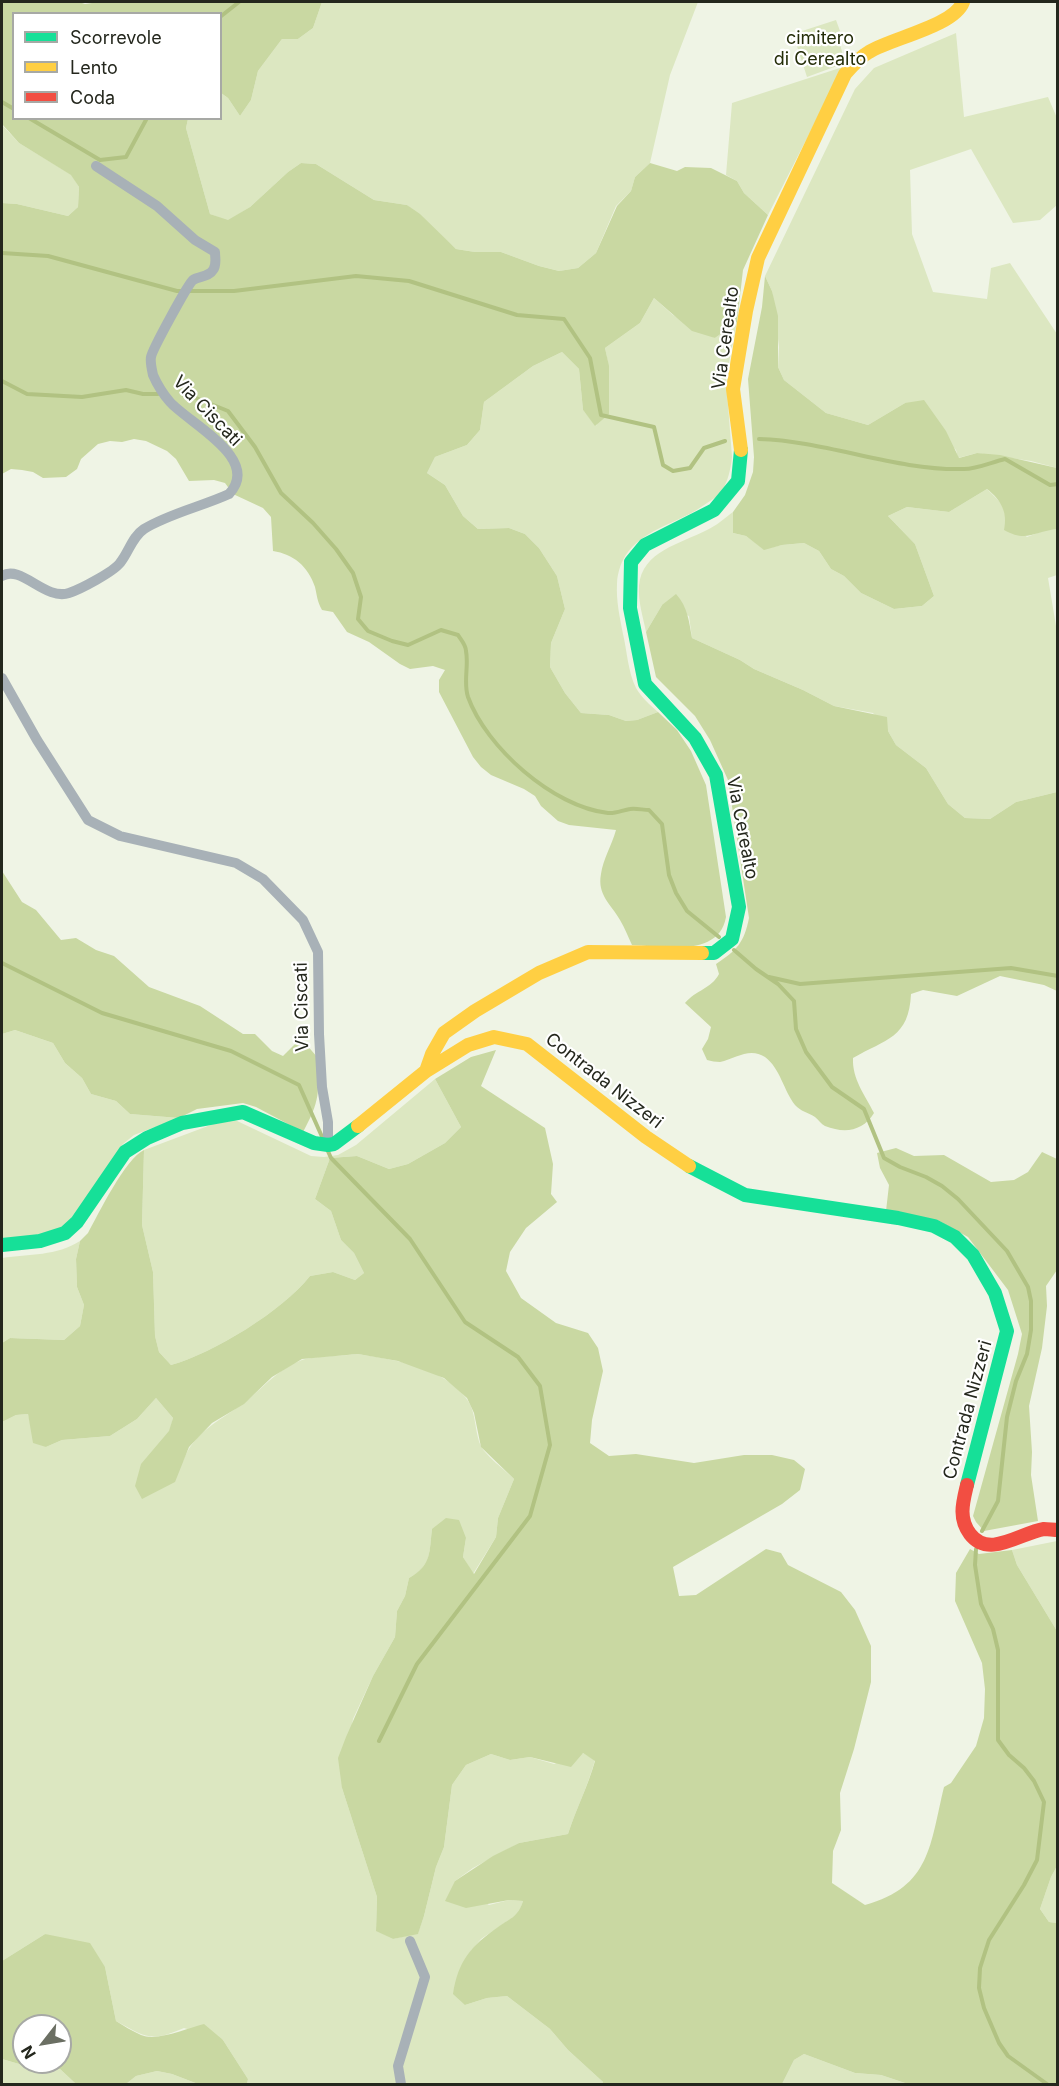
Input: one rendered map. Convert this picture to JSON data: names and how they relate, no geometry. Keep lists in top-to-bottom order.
{
  "streets": {
    "street": ["Via Cerealto", "Via Ciscati", "Contrada Nizzeri"]
  },
  "crossings": [
    ["Via Cerealto", "Contrada Nizzeri"],
    ["Via Ciscati", "Contrada Nizzeri"]
  ],
  "parks": ["cimitero di Cerealto"],
  "legend": ["Scorrevole", "Lento", "Coda"],
  "north": "bottom left"
}
